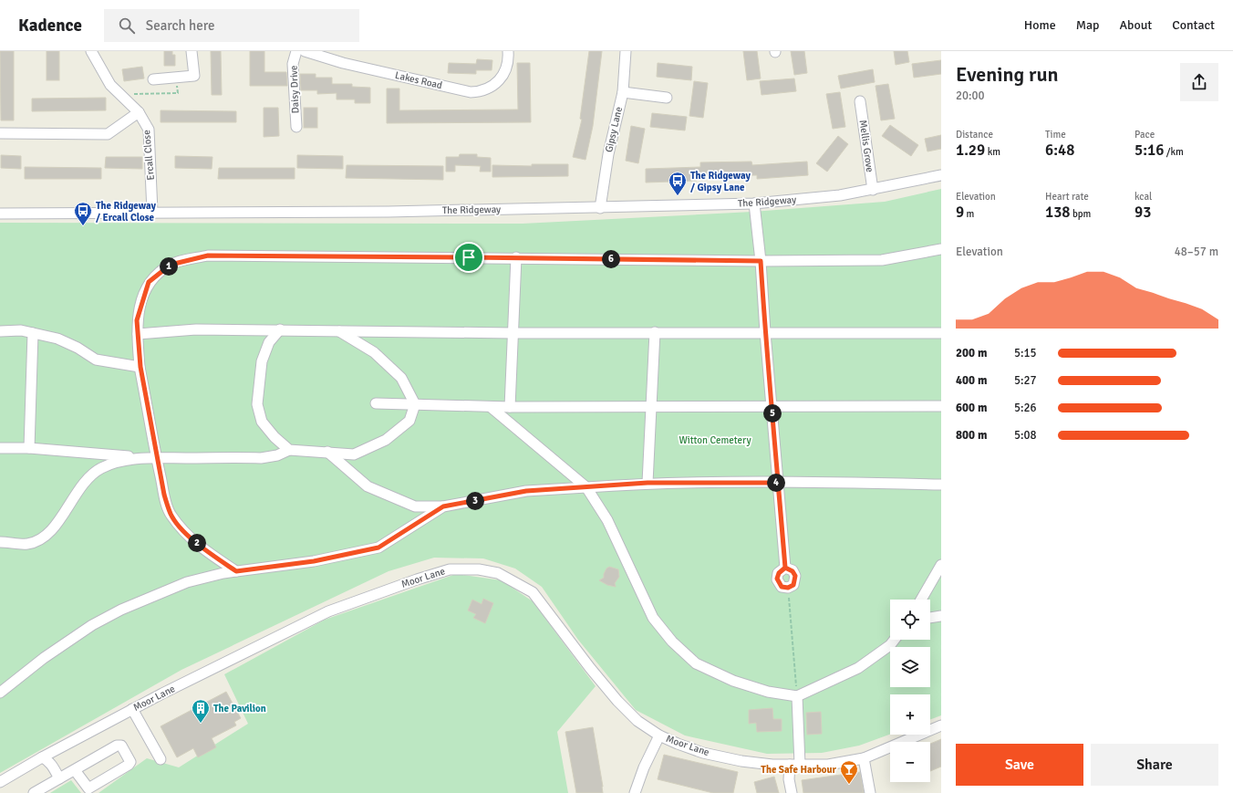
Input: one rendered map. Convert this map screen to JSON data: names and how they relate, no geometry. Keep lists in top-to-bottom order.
{
  "streets": {
    "street": [
      "Lakes Road",
      "Daisy Drive",
      "Gipsy Lane",
      "Mellis Grove",
      "Ercall Close",
      "The Ridgeway",
      "Moor Lane"
    ]
  },
  "crossings": [
    ["Gipsy Lane", "The Ridgeway"],
    ["Mellis Grove", "The Ridgeway"],
    ["Ercall Close", "The Ridgeway"]
  ],
  "parks": ["Witton Cemetery"],
  "places": {
    "bus stop": ["The Ridgeway / Gipsy Lane", "The Ridgeway / Ercall Close"],
    "building": ["The Pavilion"],
    "bar": ["The Safe Harbour"]
  },
  "page": {
    "header": "Kadence",
    "search": "Search here",
    "nav": [
      "Home",
      "Map",
      "About",
      "Contact"
    ],
    "heading": ["Evening run", "20:00"],
    "stats": [
      ["Distance", "1.29 km"],
      ["Time", "6:48"],
      ["Pace", "5:16 /km"],
      ["Elevation", "9 m"],
      ["Heart rate", "138 bpm"],
      ["kcal", "93"]
    ],
    "chart": ["Elevation", "48–57 m"],
    "pins": [
      "6",
      "1",
      "5",
      "4",
      "3",
      "2"
    ],
    "list": [
      {
        "name": "200 m",
        "note": "5:15"
      },
      {
        "name": "400 m",
        "note": "5:27"
      },
      {
        "name": "600 m",
        "note": "5:26"
      },
      {
        "name": "800 m",
        "note": "5:08"
      }
    ],
    "map_buttons": ["+", "−"],
    "buttons": ["Save", "Share"]
  }
}
